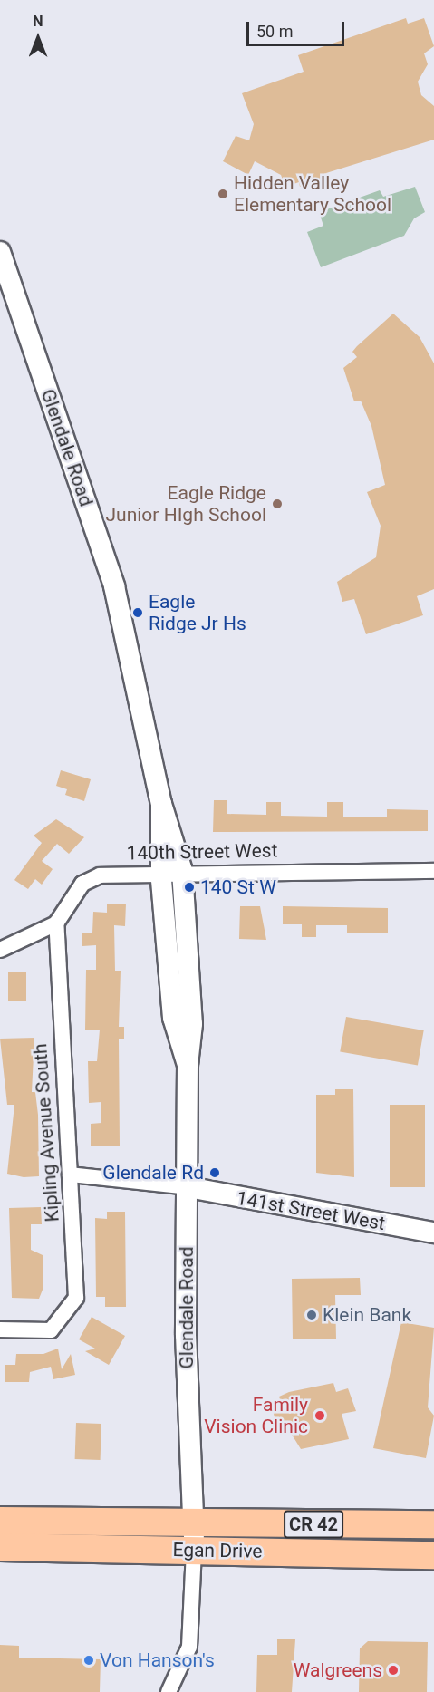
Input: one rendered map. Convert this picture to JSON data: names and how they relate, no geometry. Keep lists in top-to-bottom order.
{
  "streets": {
    "highway": ["CR 42", "Egan Drive"],
    "main road": ["Glendale Road", "141st Street West"],
    "street": ["140th Street West", "Kipling Avenue South"]
  },
  "crossings": [
    ["Glendale Road", "140th Street West"],
    ["Glendale Road", "141st Street West"],
    ["Glendale Road", "Egan Drive"],
    ["140th Street West", "Kipling Avenue South"]
  ],
  "places": [
    "Hidden Valley Elementary School",
    "Eagle Ridge Junior HIgh School",
    "Eagle Ridge Jr Hs",
    "140 St W",
    "Glendale Rd",
    "Klein Bank",
    "Family Vision Clinic",
    "Von Hanson's",
    "Walgreens"
  ],
  "scale_bar": "50 m",
  "north": "top"
}
